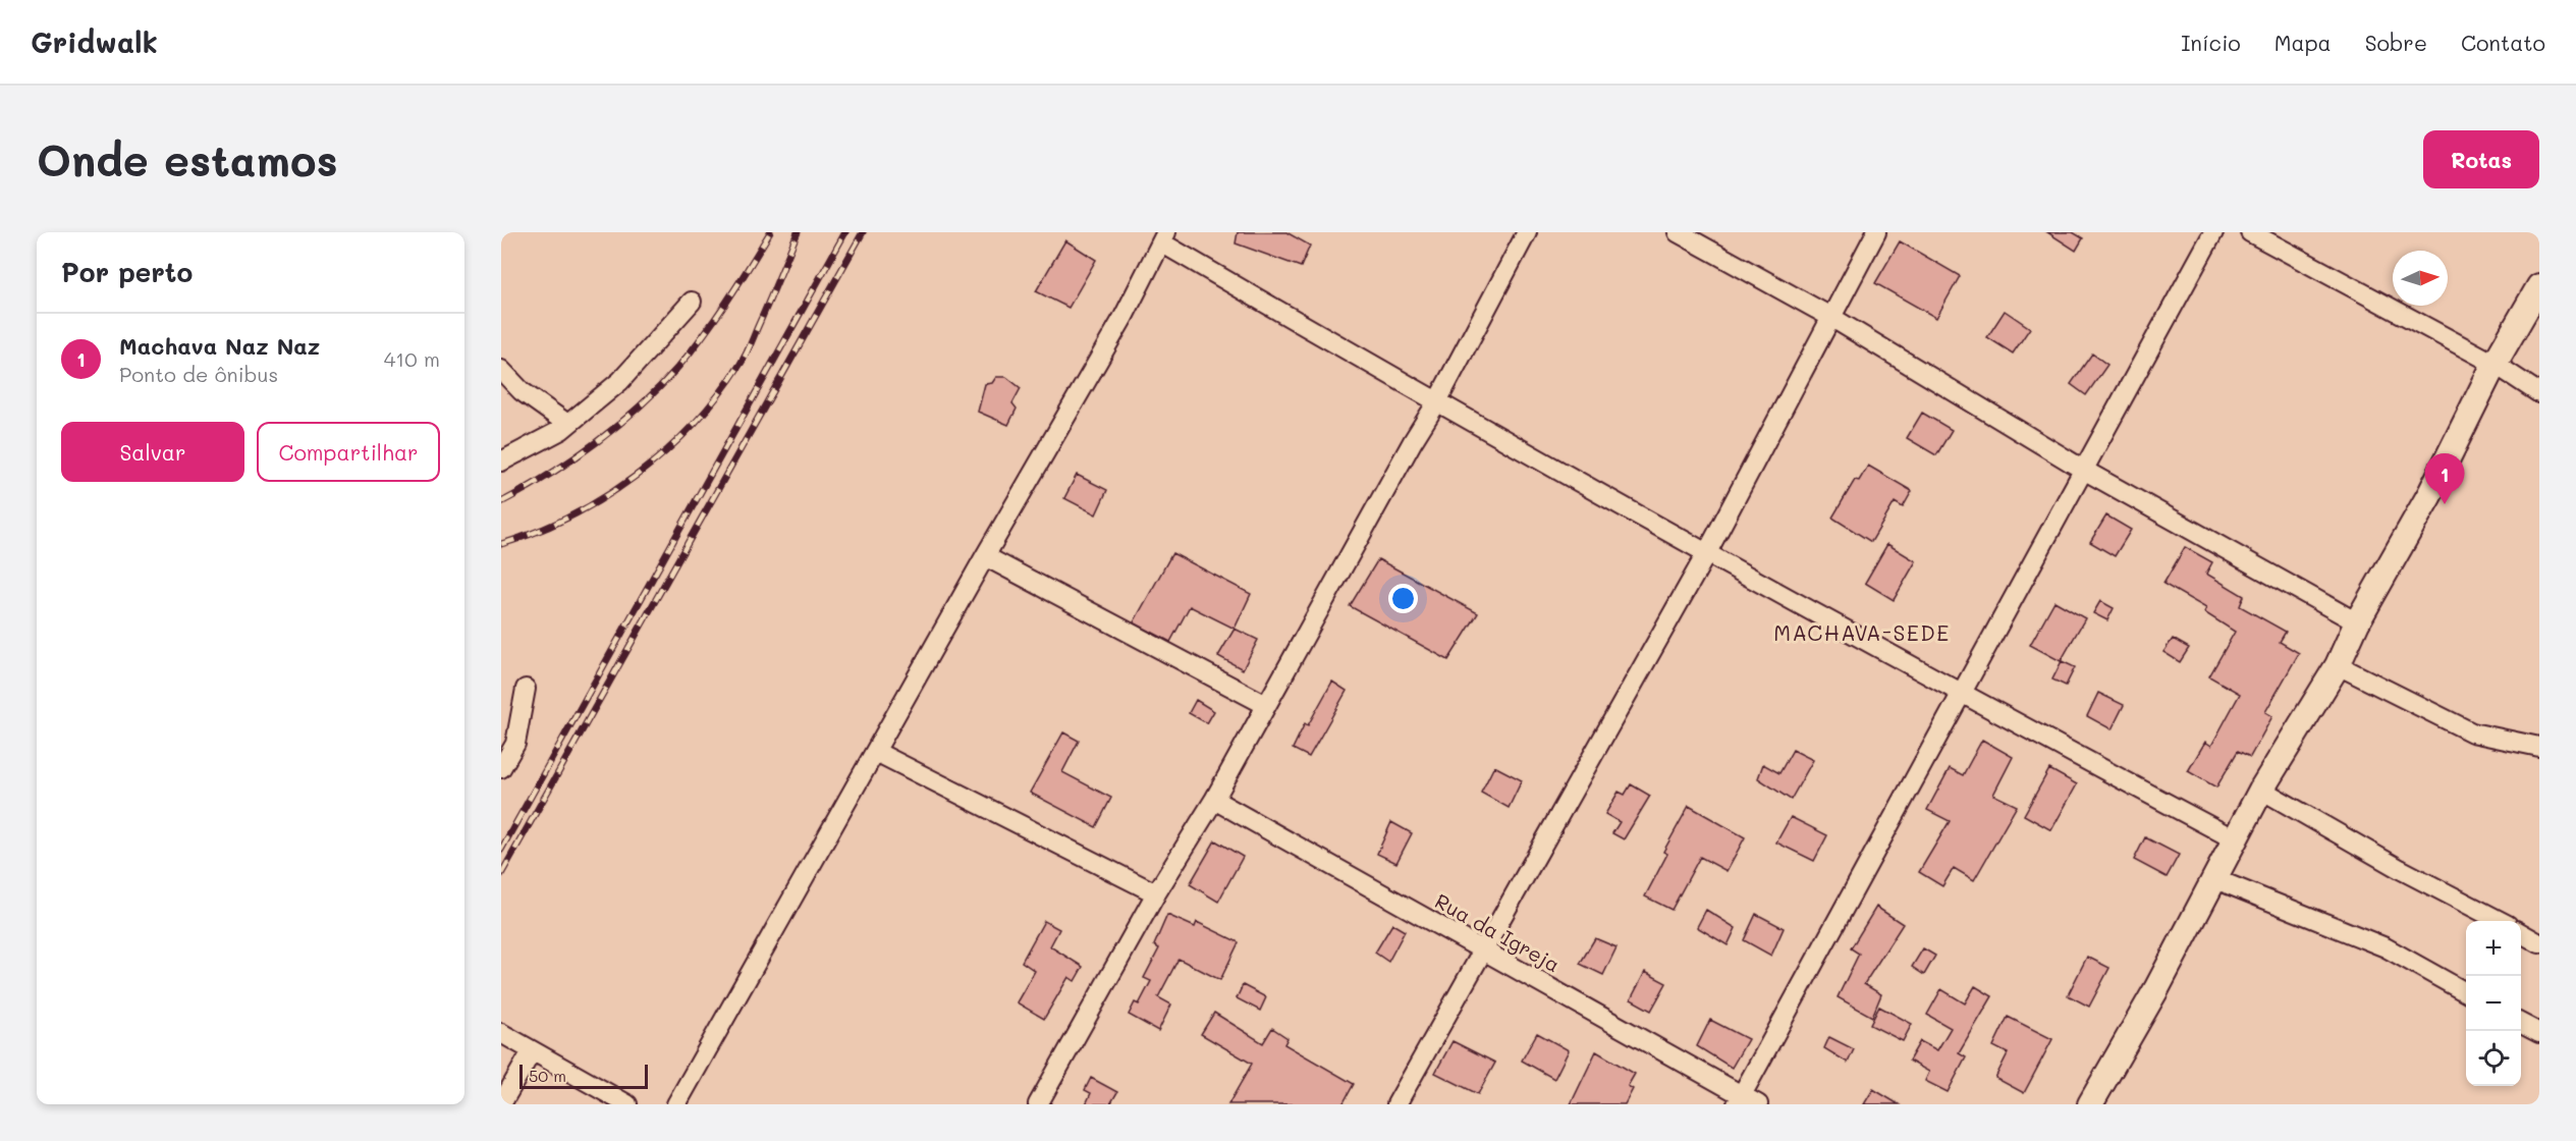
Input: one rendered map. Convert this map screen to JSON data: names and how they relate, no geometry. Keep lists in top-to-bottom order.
{
  "streets": {
    "street": ["Rua da Igreja"]
  },
  "districts": ["MACHAVA-SEDE"],
  "scale_bar": "50 m",
  "north": "right",
  "page": {
    "header": "Gridwalk",
    "nav": [
      "Início",
      "Mapa",
      "Sobre",
      "Contato"
    ],
    "buttons": [
      "Rotas",
      ["Salvar", "Compartilhar"]
    ],
    "title": "Onde estamos",
    "heading": "Por perto",
    "list": [
      {
        "mark": "1",
        "name": "Machava Naz Naz",
        "note": "Ponto de ônibus",
        "value": "410 m"
      }
    ],
    "pins": "1",
    "map_buttons": ["+", "−"],
    "scale": "50 m"
  }
}
